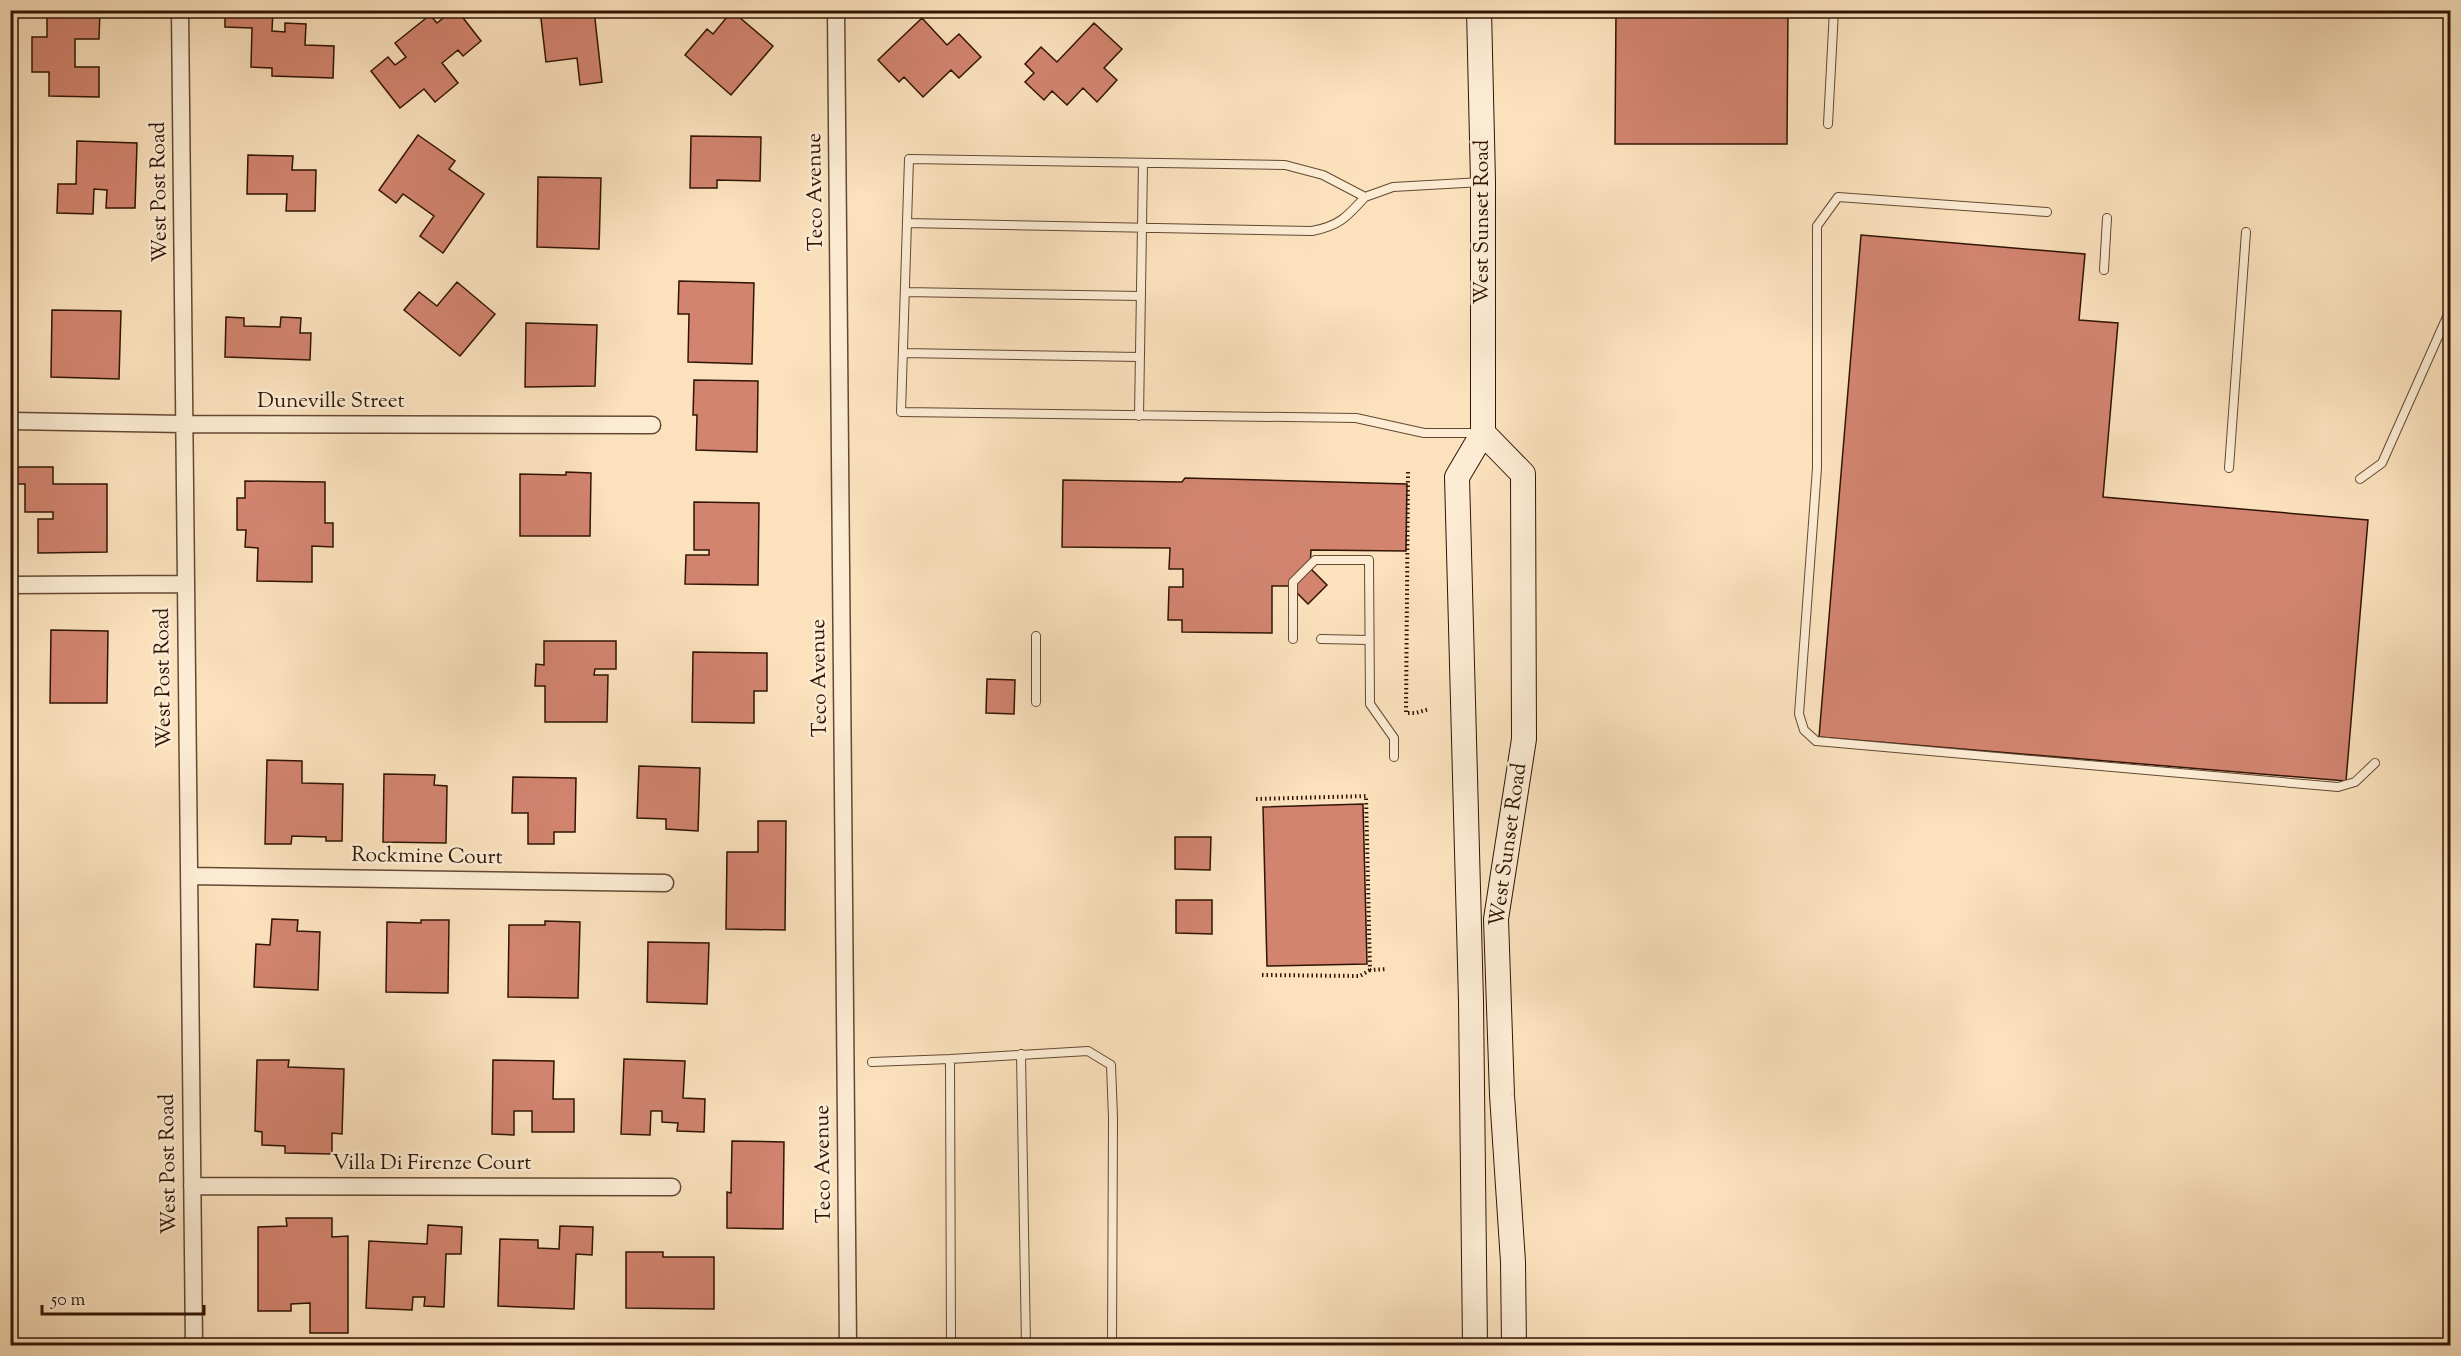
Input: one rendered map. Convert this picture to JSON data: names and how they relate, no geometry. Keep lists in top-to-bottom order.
{
  "streets": {
    "main road": ["West Sunset Road"],
    "street": [
      "West Post Road",
      "Teco Avenue",
      "Duneville Street",
      "Rockmine Court",
      "Villa Di Firenze Court"
    ]
  },
  "crossings": [
    ["West Post Road", "Duneville Street"],
    ["West Post Road", "Rockmine Court"],
    ["West Post Road", "Villa Di Firenze Court"]
  ],
  "scale_bar": "50 m"
}
